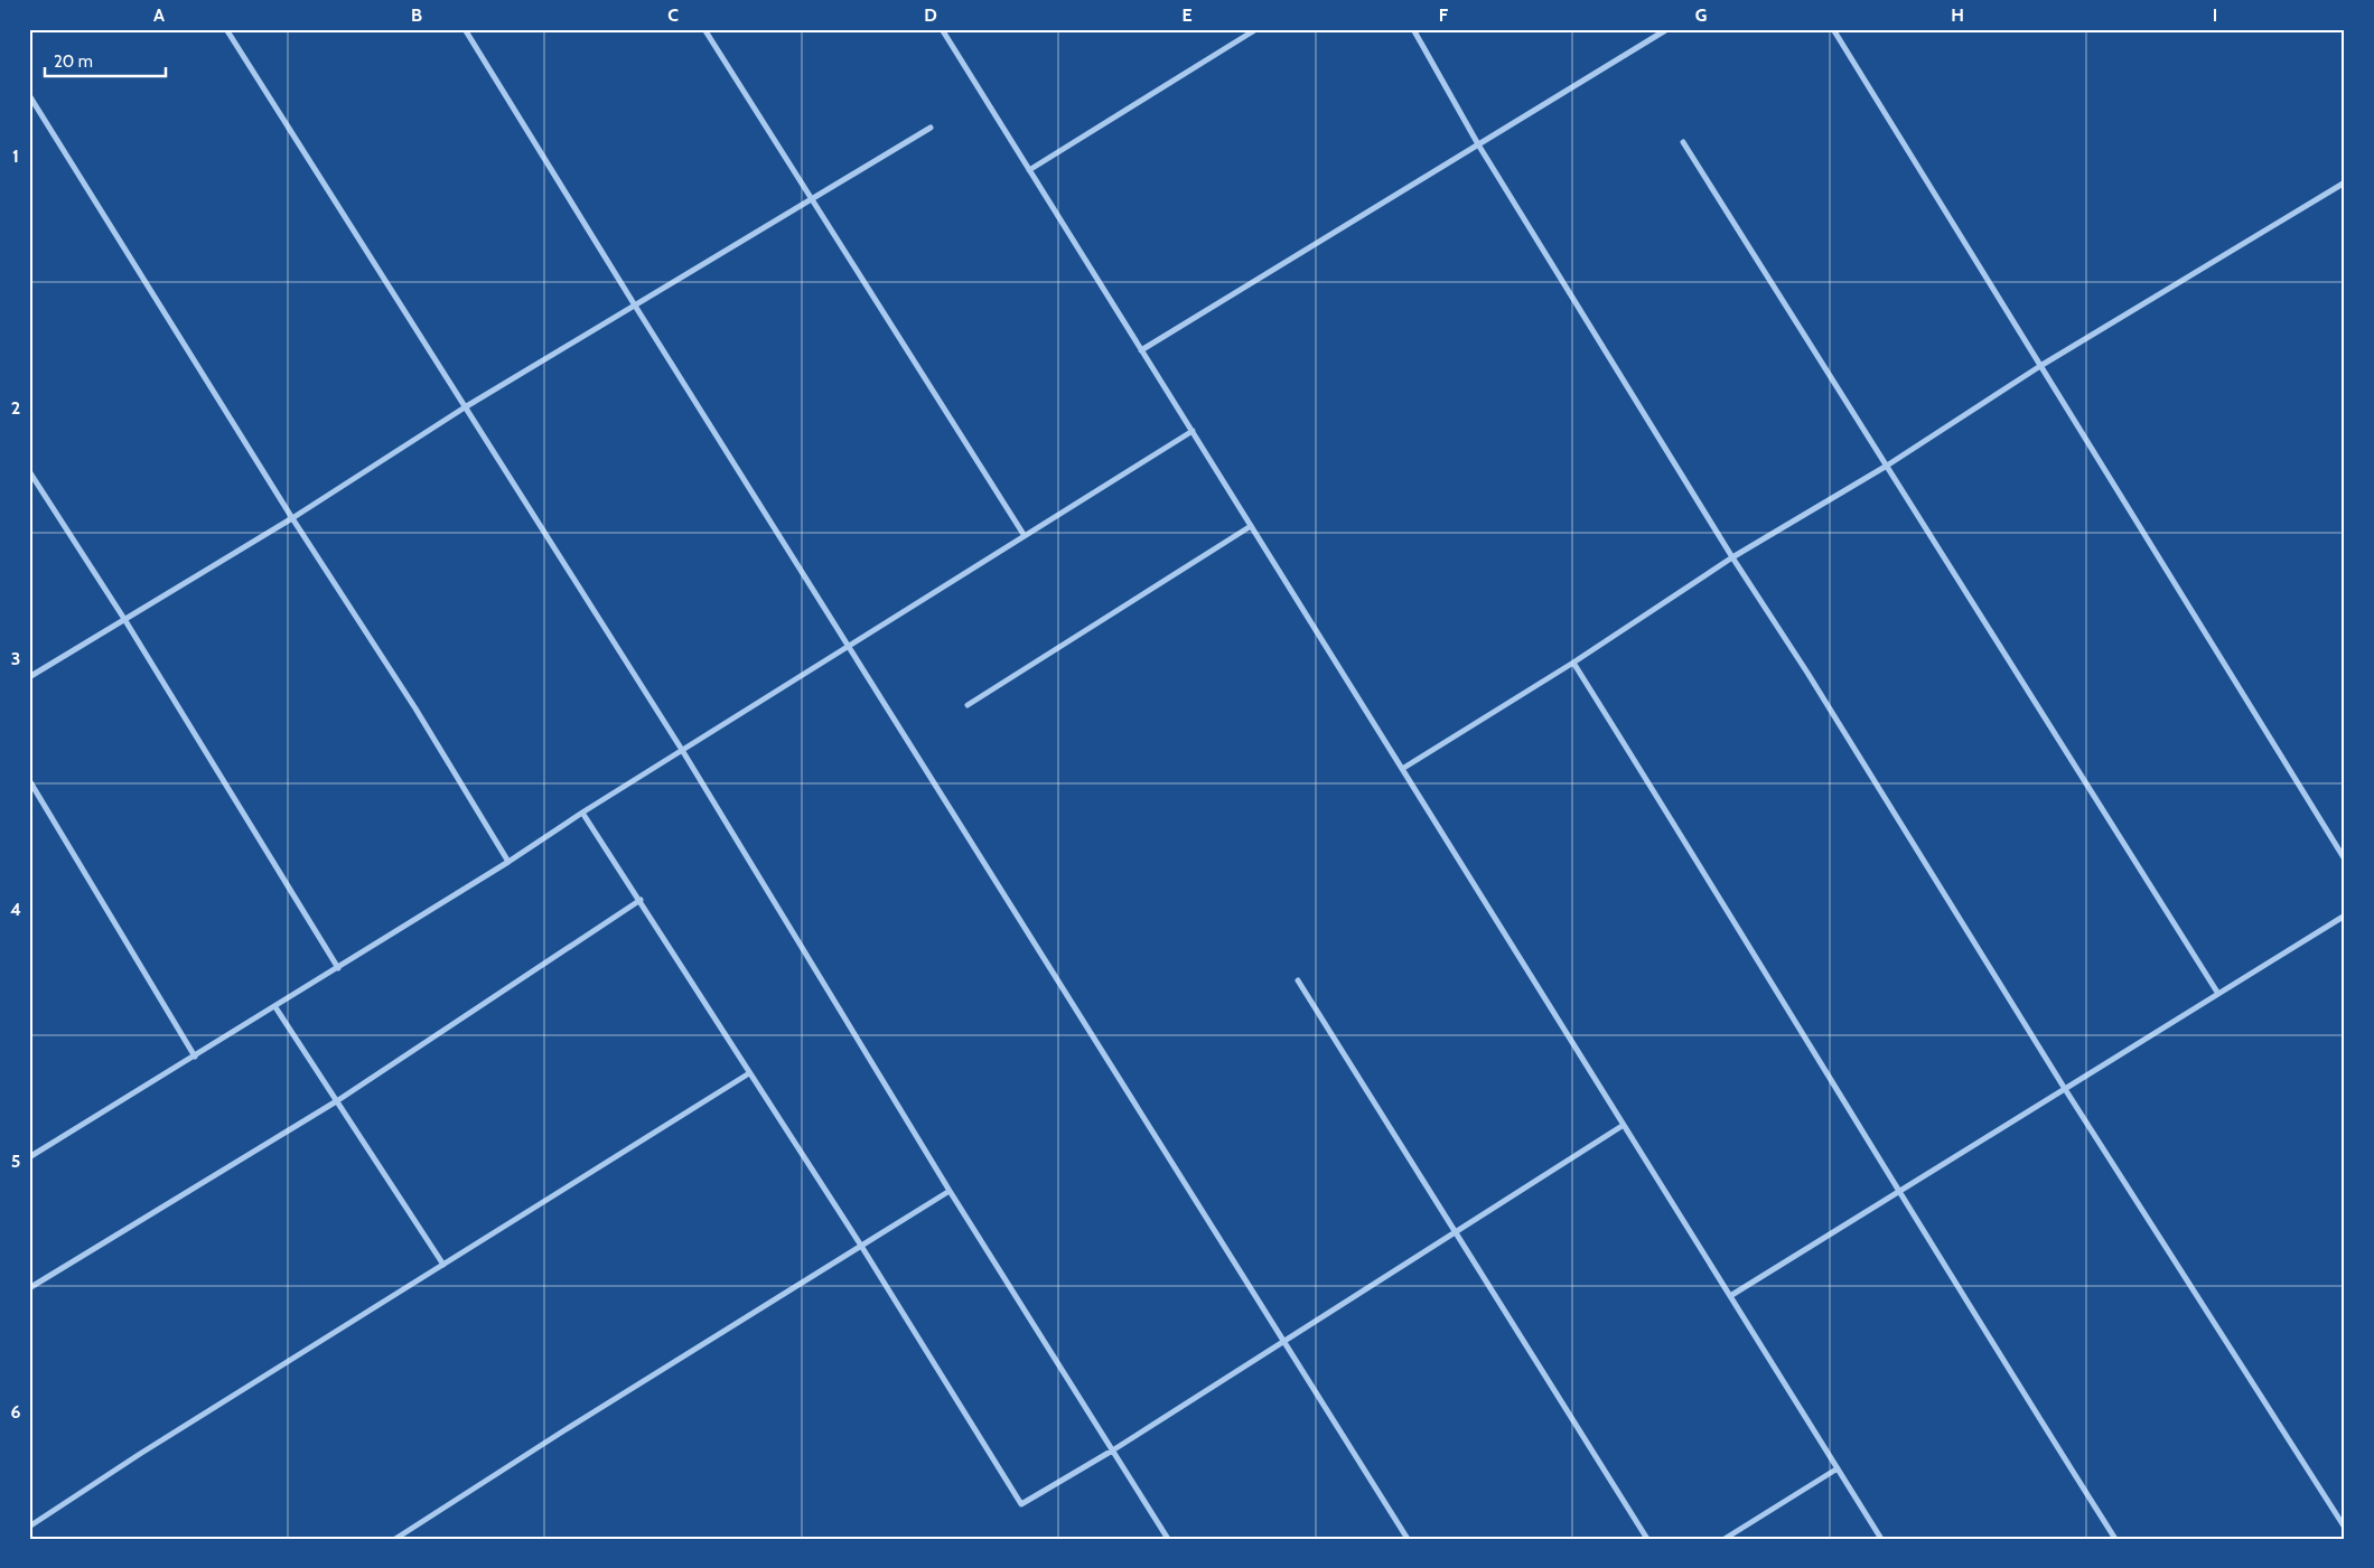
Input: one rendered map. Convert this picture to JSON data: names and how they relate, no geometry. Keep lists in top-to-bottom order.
{
  "scale_bar": "20 m",
  "grid": {
    "columns": [
      "A",
      "B",
      "C",
      "D",
      "E",
      "F",
      "G",
      "H",
      "I"
    ],
    "rows": [
      "1",
      "2",
      "3",
      "4",
      "5",
      "6"
    ]
  }
}
